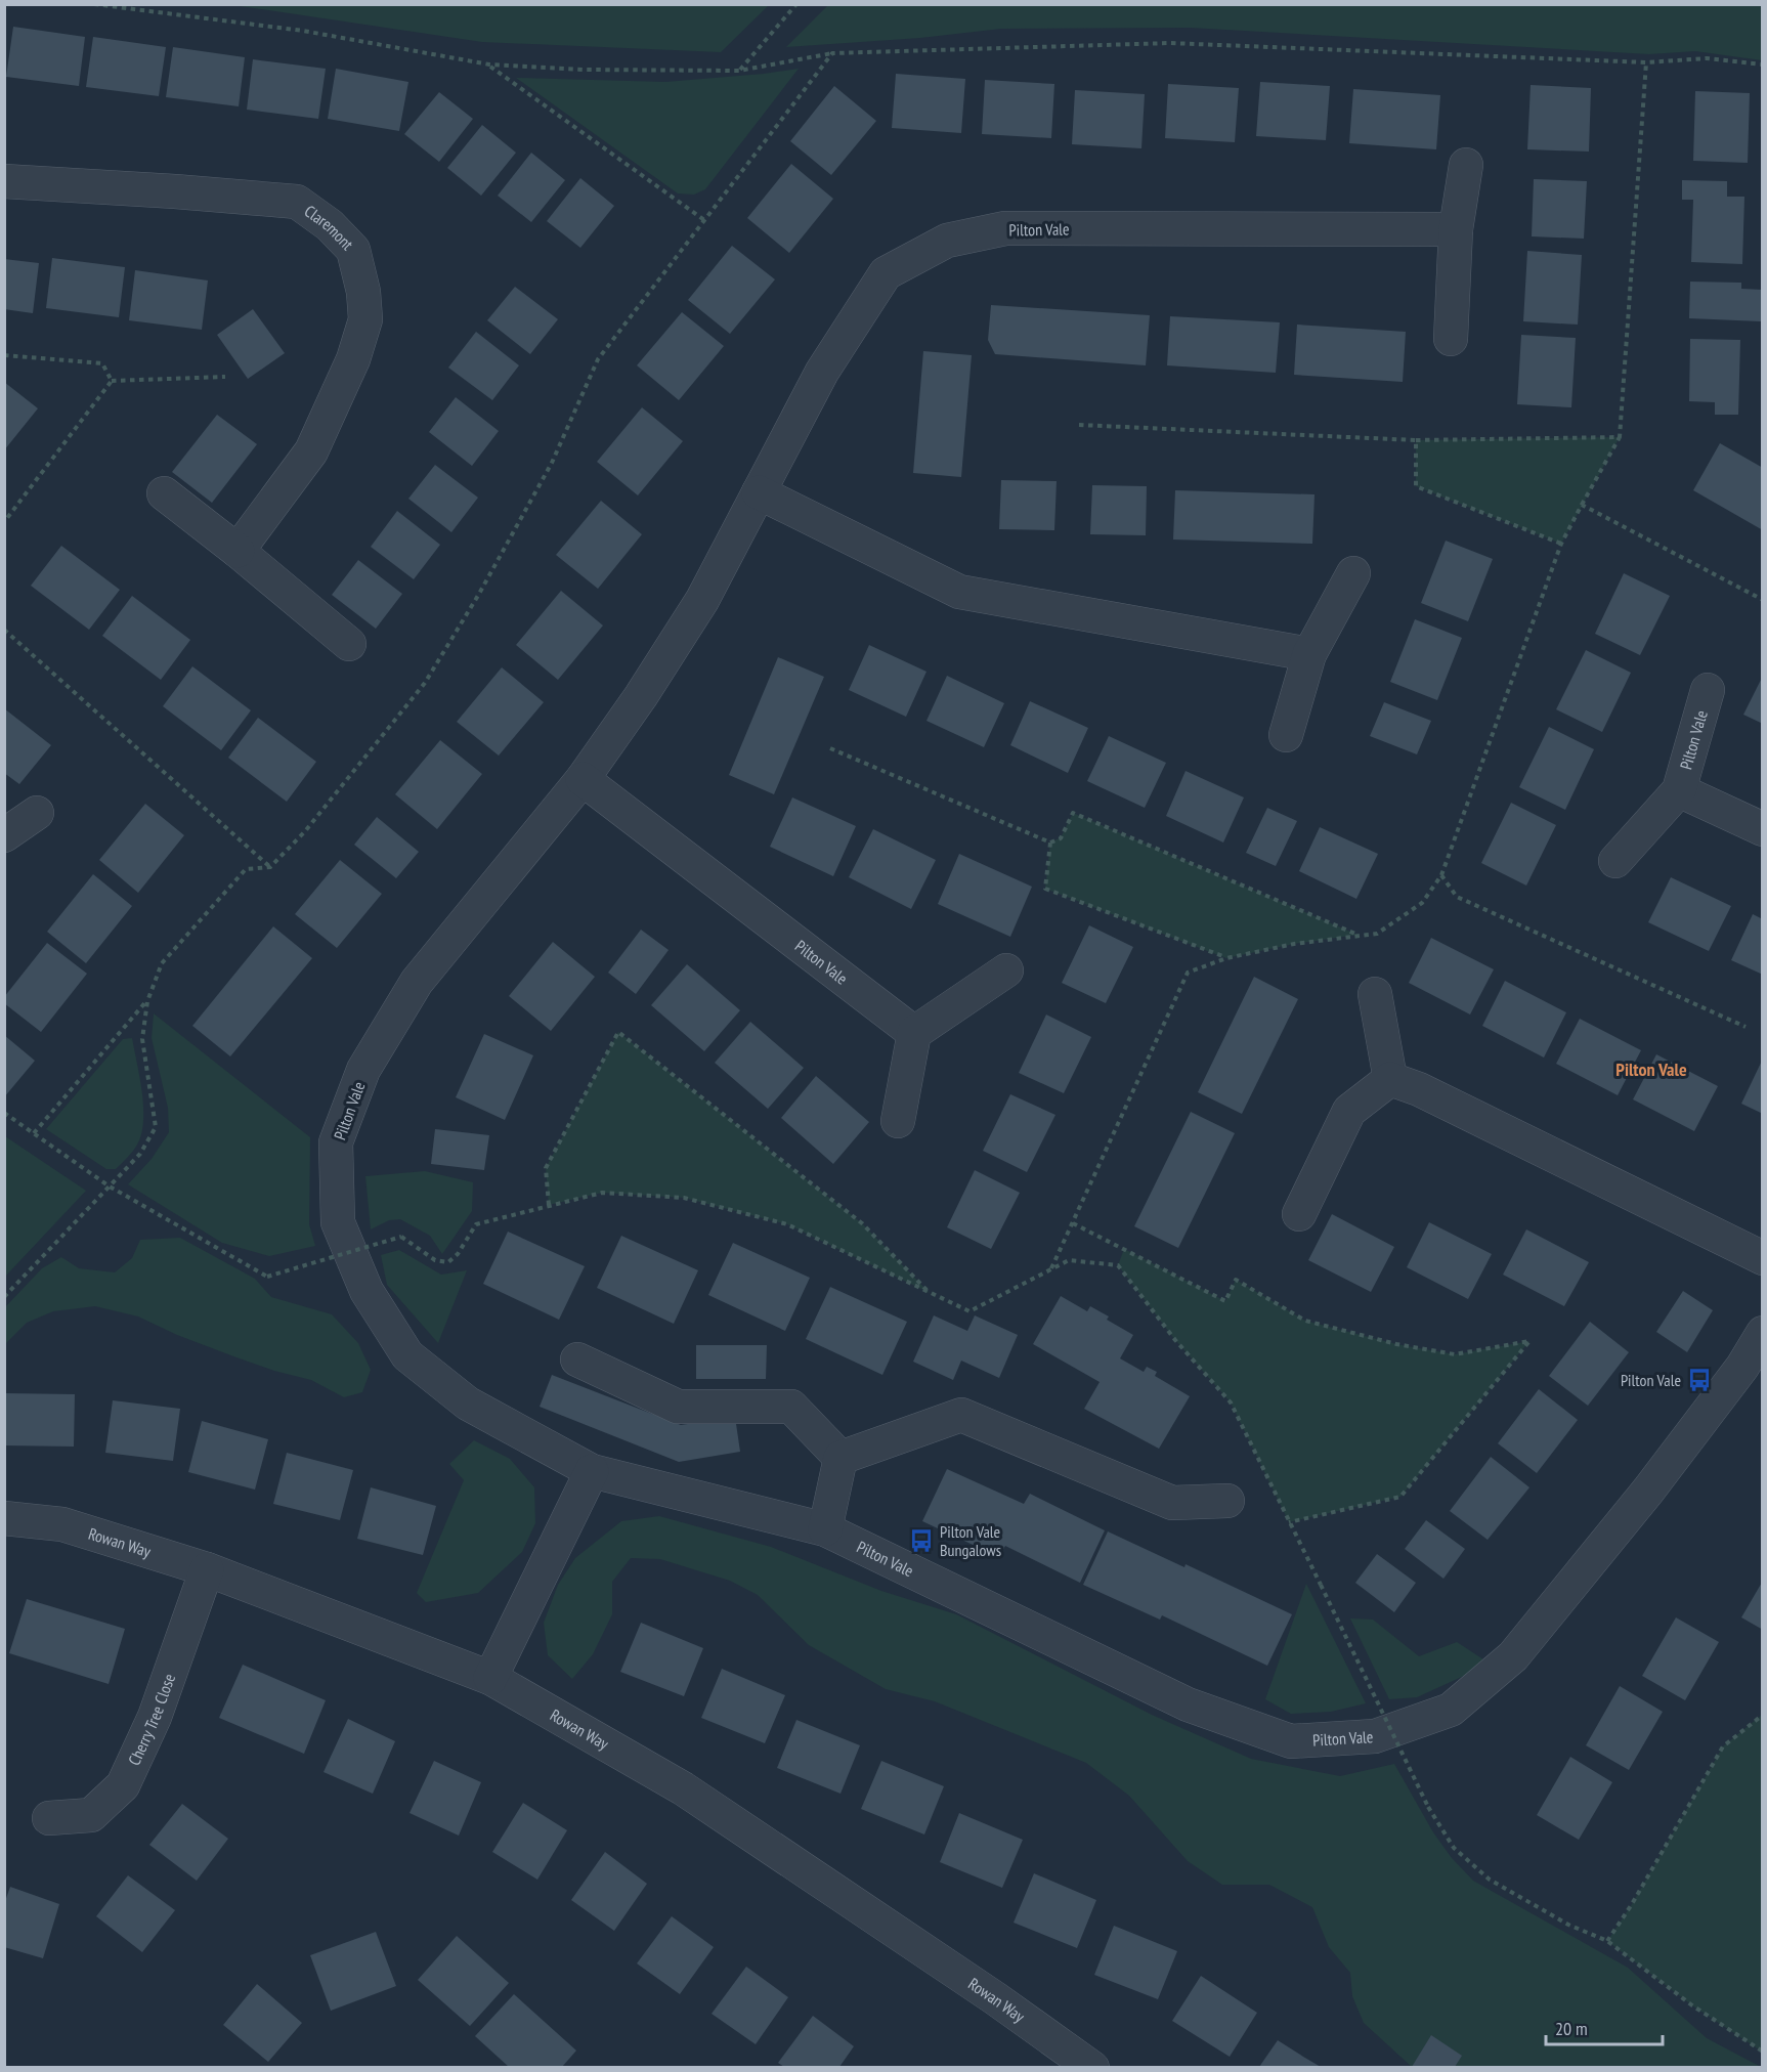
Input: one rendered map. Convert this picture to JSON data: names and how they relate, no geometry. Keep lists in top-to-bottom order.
{
  "streets": {
    "street": [
      "Claremont",
      "Pilton Vale",
      "Rowan Way",
      "Cherry Tree Close"
    ]
  },
  "crossings": [
    ["Rowan Way", "Cherry Tree Close"]
  ],
  "districts": ["Pilton Vale"],
  "places": {
    "bus stop": ["Pilton Vale", "Pilton Vale Bungalows"]
  },
  "scale_bar": "20 m"
}
